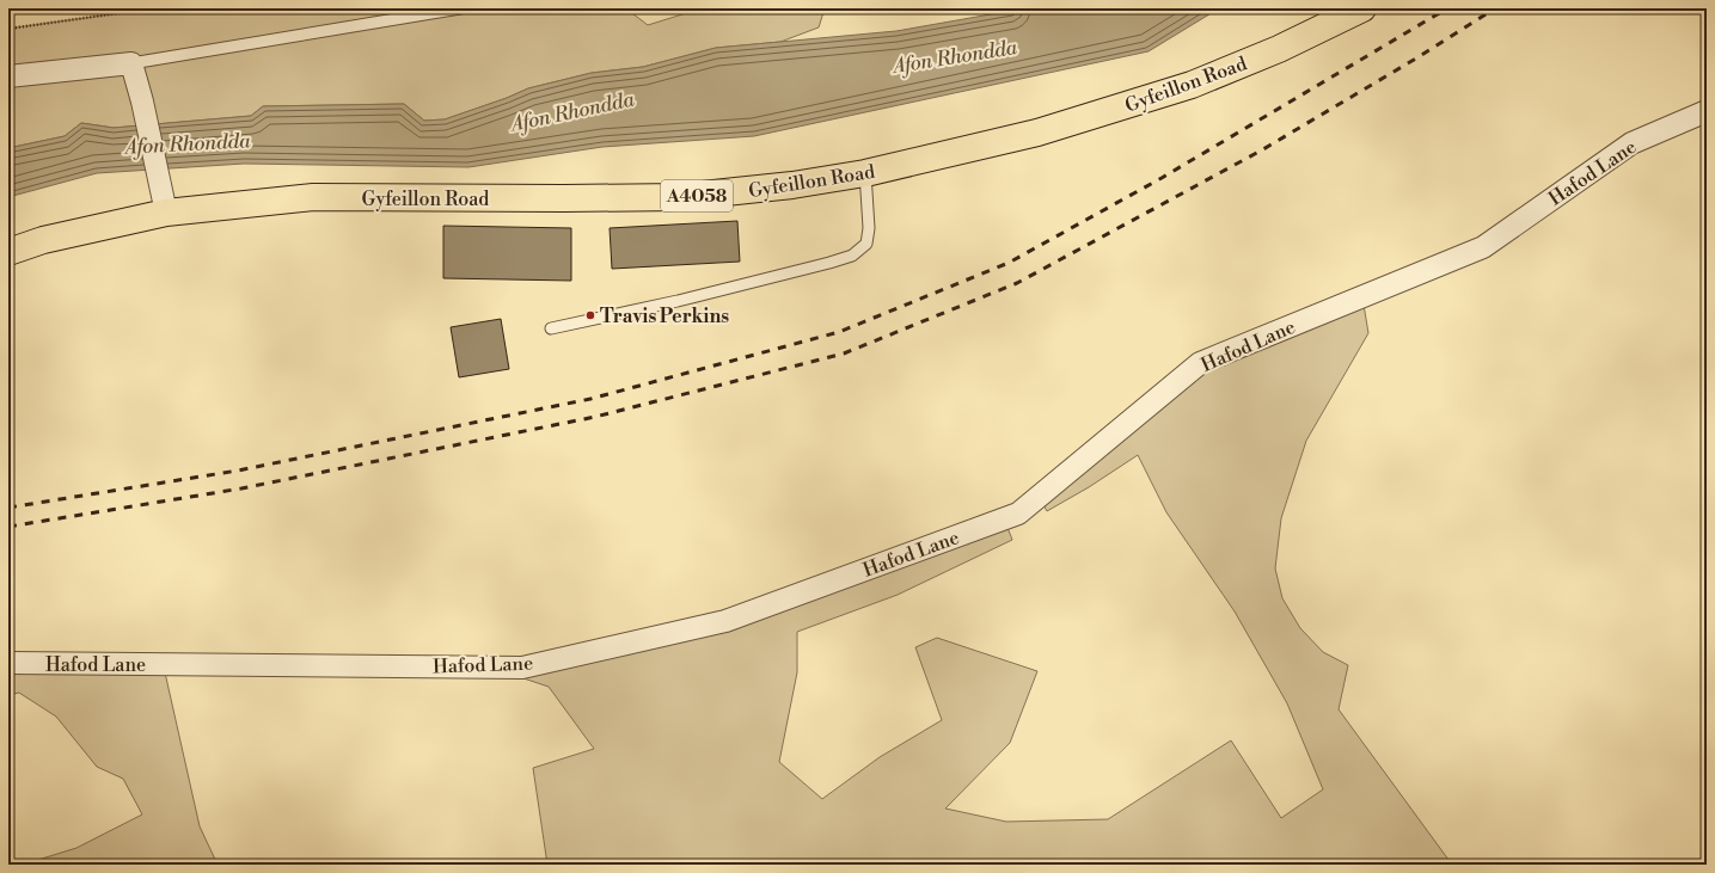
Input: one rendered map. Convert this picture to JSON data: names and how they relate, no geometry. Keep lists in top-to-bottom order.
{
  "streets": {
    "main road": ["Gyfeillon Road", "A4058"],
    "street": ["Hafod Lane"]
  },
  "water": ["Afon Rhondda"],
  "places": ["Travis Perkins"]
}
